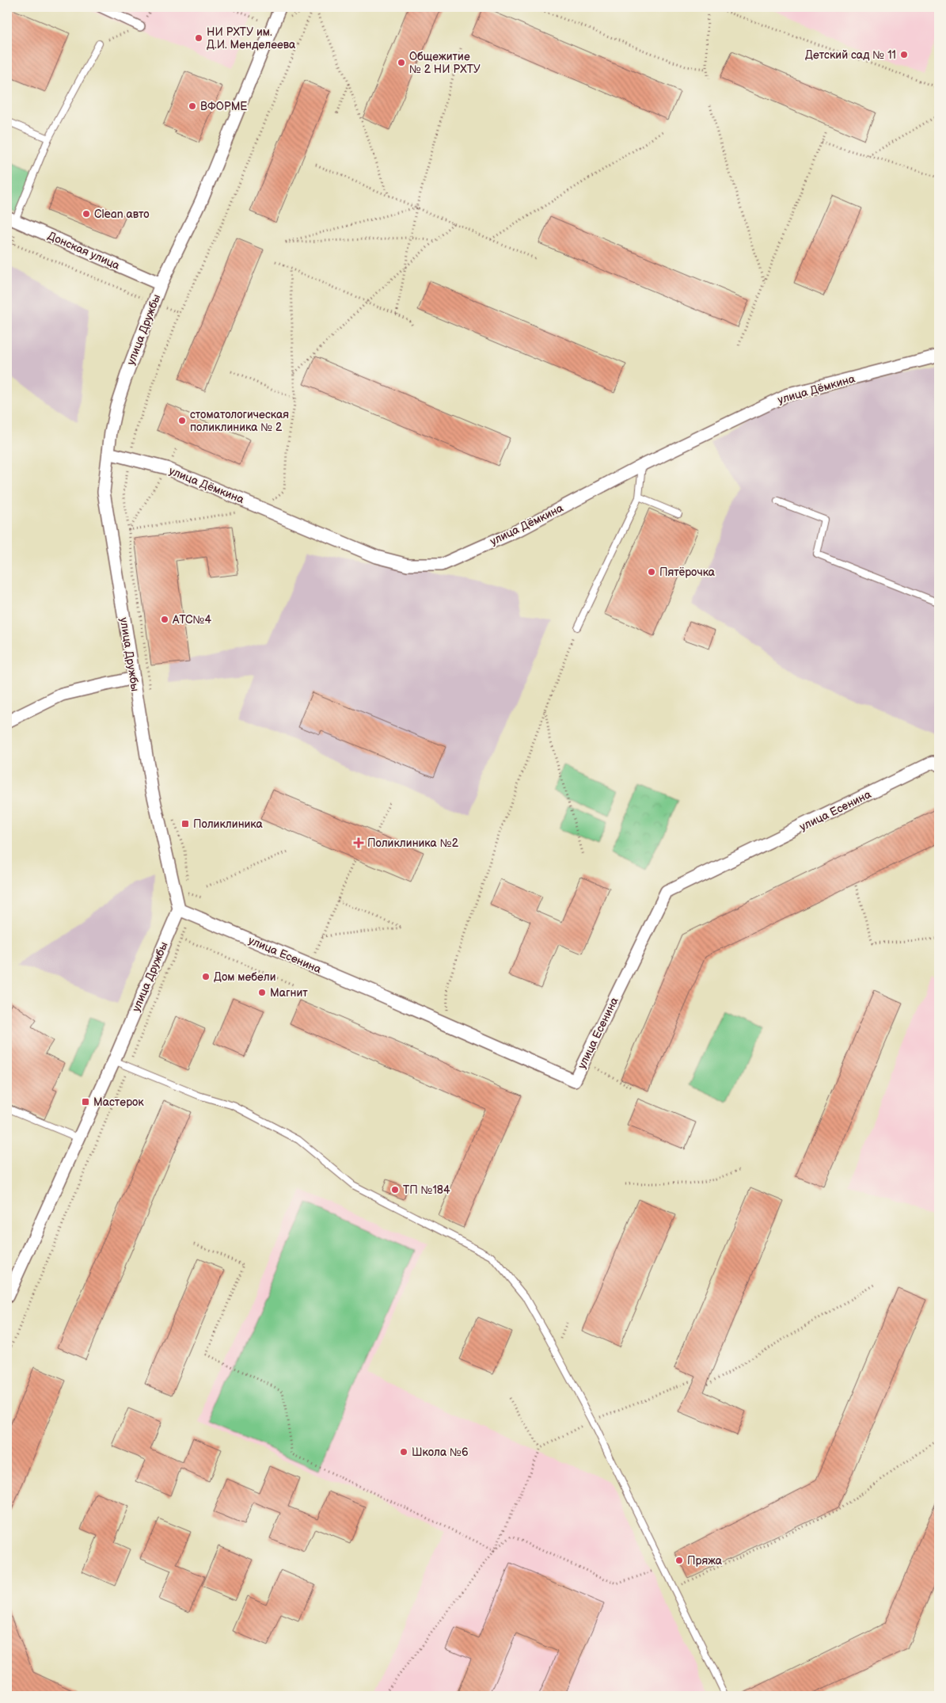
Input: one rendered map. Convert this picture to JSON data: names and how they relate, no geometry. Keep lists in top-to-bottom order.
{
  "streets": {
    "street": [
      "Донская улица",
      "улица Дружбы",
      "улица Дёмкина",
      "улица Есенина"
    ]
  },
  "crossings": [
    ["Донская улица", "улица Дружбы"],
    ["улица Дружбы", "улица Дёмкина"],
    ["улица Дружбы", "улица Есенина"]
  ],
  "places": {
    "other": [
      "НИ РХТУ им. Д.И. Менделеева",
      "Детский сад № 11",
      "Общежитие № 2 НИ РХТУ",
      "ВФОРМЕ",
      "Сlean авто",
      "стоматологическая поликлиника № 2",
      "Пятёрочка",
      "АТС№4",
      "Дом мебели",
      "Магнит",
      "ТП №184",
      "Школа №6",
      "Пряжа"
    ],
    "transit": ["Поликлиника", "Мастерок"],
    "health": ["Поликлиника №2"]
  }
}
